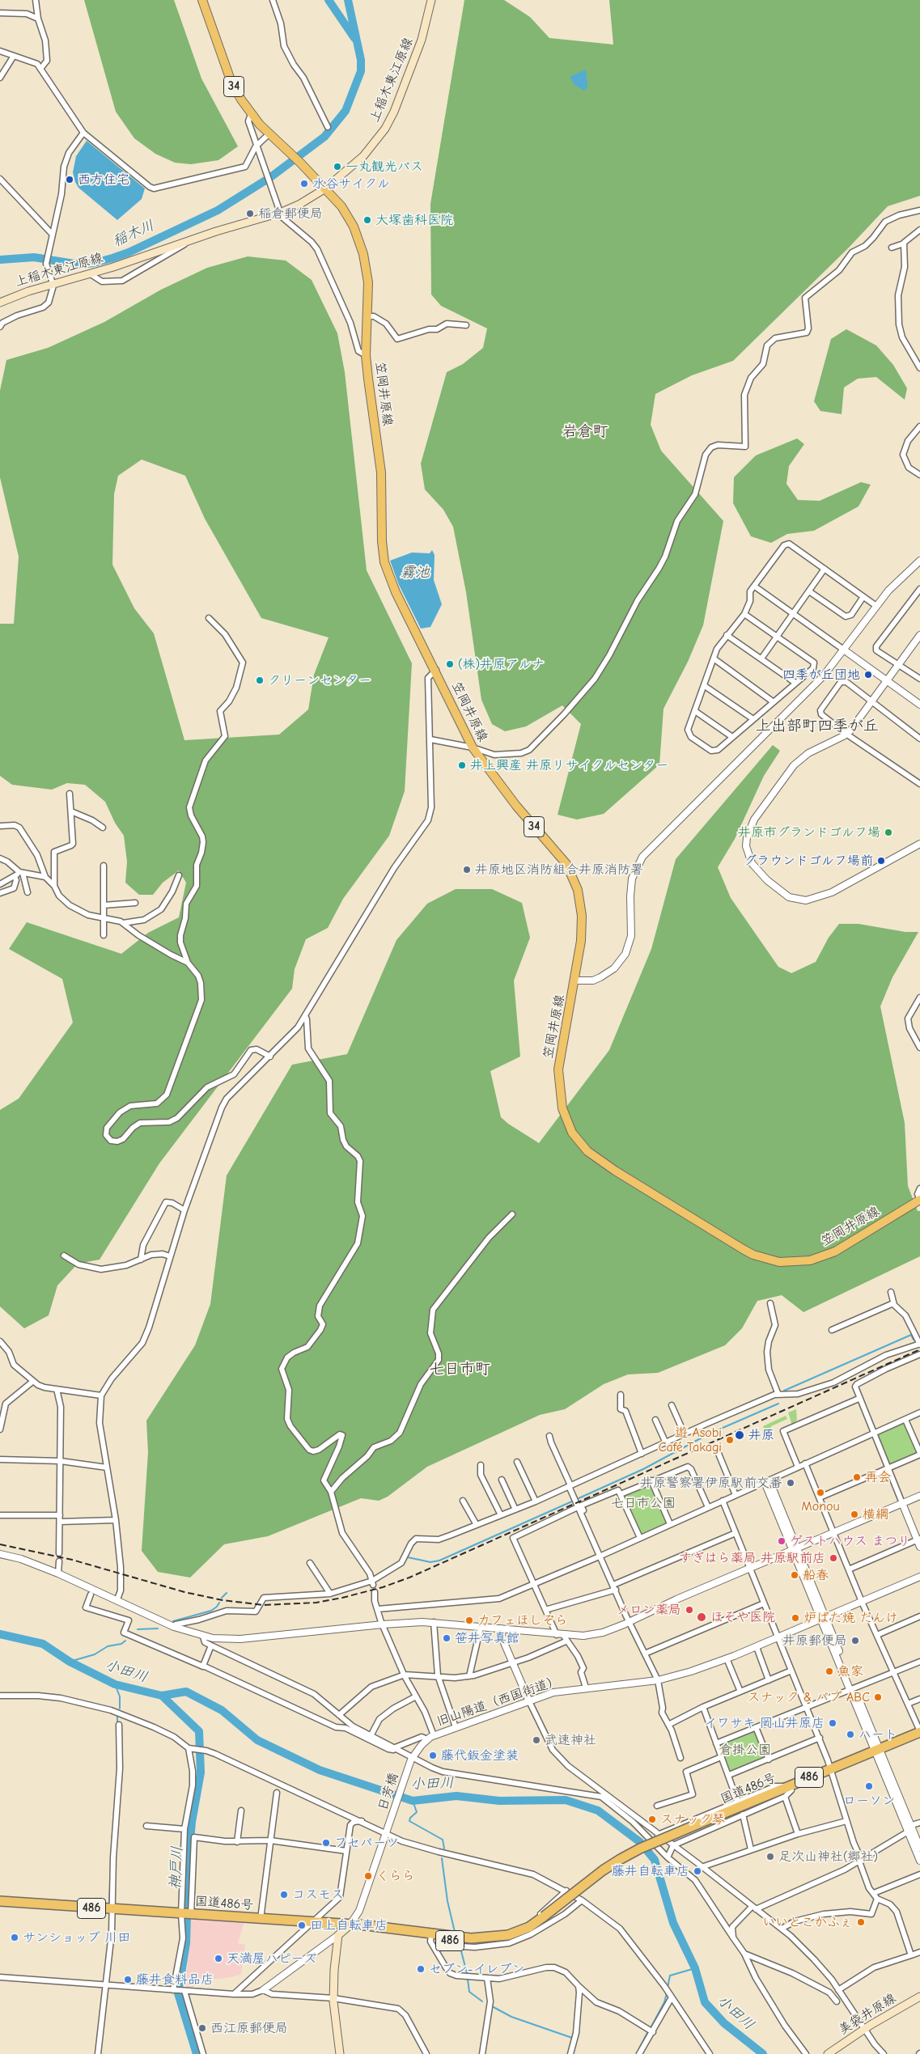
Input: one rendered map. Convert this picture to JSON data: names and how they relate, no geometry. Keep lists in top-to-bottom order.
{
  "streets": {
    "highway": ["486", "国道486号"],
    "main road": [
      "上稲木東江原線",
      "34",
      "笠岡井原線",
      "美袋井原線"
    ],
    "street": ["旧山陽道（西国街道）", "日芳橋"]
  },
  "crossings": [
    ["上稲木東江原線", "笠岡井原線"],
    ["旧山陽道（西国街道）", "日芳橋"],
    ["国道486号", "日芳橋"]
  ],
  "districts": ["岩倉町", "上出部町四季が丘", "七日市町"],
  "water": [
    "稲木川",
    "霧池",
    "小田川",
    "神戸川"
  ],
  "parks": ["七日市公園", "倉掛公園"],
  "places": [
    "一丸観光バス",
    "西方住宅",
    "水谷サイクル",
    "稲倉郵便局",
    "大塚歯科医院",
    "(株)井原アルナ",
    "四季が丘団地",
    "クリーンセンター",
    "井上興産 井原リサイクルセンター",
    "井原市グランドゴルフ場",
    "グラウンドゴルフ場前",
    "井原地区消防組合井原消防署",
    "井原",
    "遊 Asobi Café Takagi",
    "再会",
    "井原警察署伊原駅前交番",
    "Monou",
    "横綱",
    "ゲストハウス まつり",
    "すぎはら薬局 井原駅前店",
    "船春",
    "メロン薬局",
    "ほそや医院",
    "炉ばた焼 だんけ",
    "カフェほしぞら",
    "笹井写真館",
    "井原郵便局",
    "魚家",
    "スナック & パブ ABC",
    "イワサキ 岡山井原店",
    "ハート",
    "武速神社",
    "藤代鈑金塗装",
    "ローソン",
    "スナック琴",
    "フセパーツ",
    "足次山神社(郷社)",
    "藤井自転車店",
    "くらら",
    "コスモス",
    "いいとこかふぇ",
    "田上自転車店",
    "サンショップ 川田",
    "天満屋ハピーズ",
    "セブン-イレブン",
    "藤井食料品店",
    "西江原郵便局"
  ]
}
